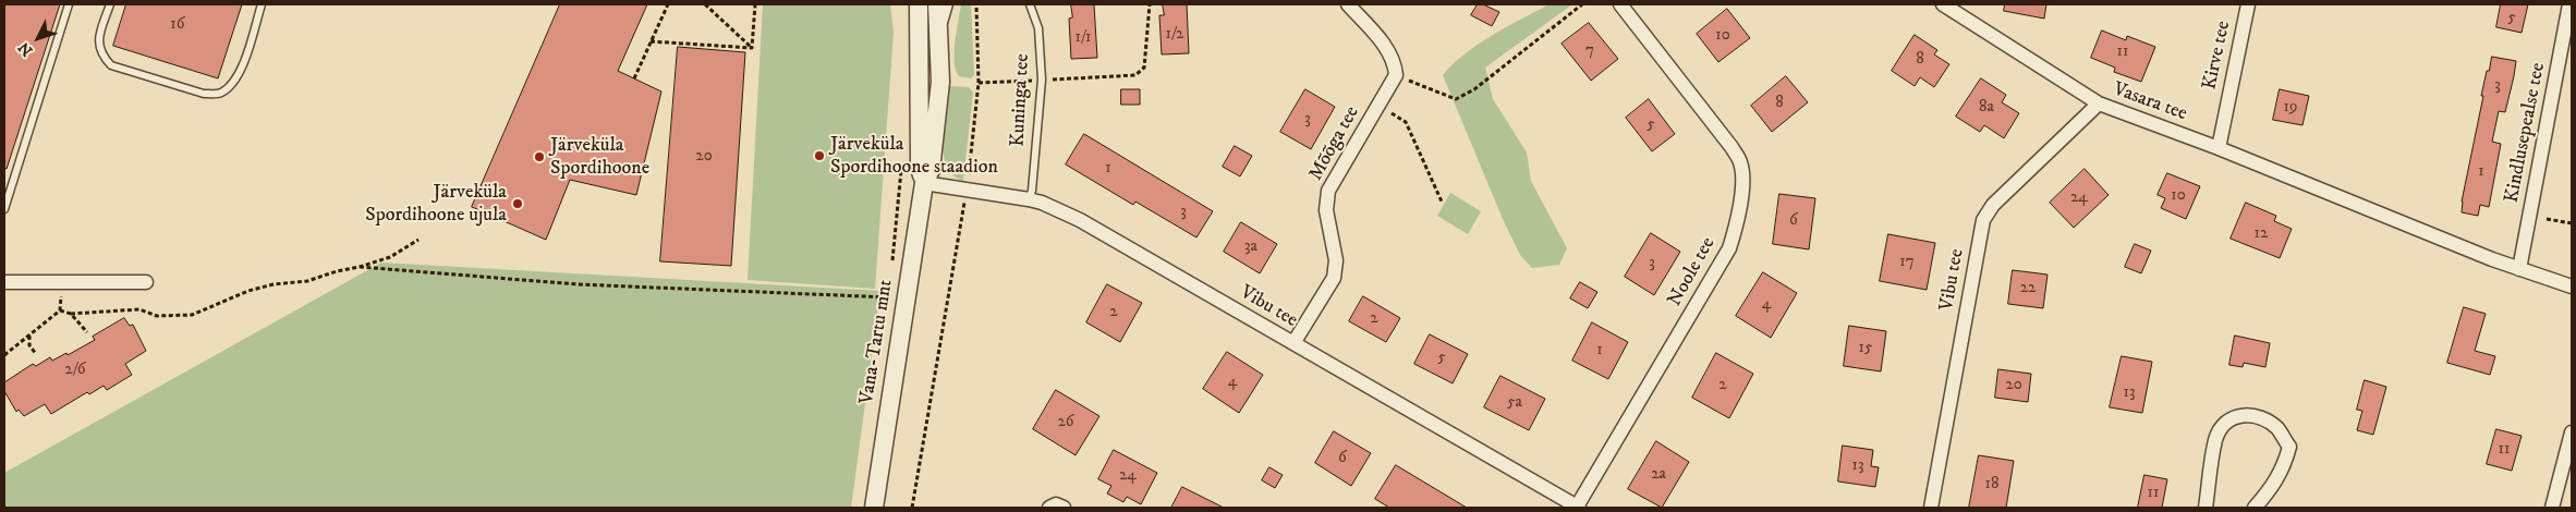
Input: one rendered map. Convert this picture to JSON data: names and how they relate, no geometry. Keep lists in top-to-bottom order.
{
  "streets": {
    "street": [
      "Kirve tee",
      "Vasara tee",
      "Kindlusepealse tee",
      "Mõõga tee",
      "Noole tee",
      "Vibu tee",
      "Vana-Tartu mnt"
    ],
    "lane": ["Kuninga tee"]
  },
  "crossings": [
    ["Kirve tee", "Vasara tee"],
    ["Kuninga tee", "Vibu tee"],
    ["Vasara tee", "Kindlusepealse tee"],
    ["Vasara tee", "Vibu tee"],
    ["Mõõga tee", "Vibu tee"],
    ["Noole tee", "Vibu tee"],
    ["Vibu tee", "Vana-Tartu mnt"]
  ],
  "places": ["Järveküla Spordihoone staadion", "Järveküla Spordihoone", "Järveküla Spordihoone ujula"],
  "house_numbers": [
    "5",
    "16",
    "1/2",
    "10",
    "1/1",
    "7",
    "11",
    "8",
    "3",
    "8",
    "8a",
    "19",
    "3",
    "5",
    "20",
    "1",
    "1",
    "10",
    "24",
    "3",
    "6",
    "12",
    "3a",
    "17",
    "3",
    "22",
    "4",
    "2",
    "2",
    "15",
    "1",
    "5",
    "2/6",
    "4",
    "2",
    "20",
    "13",
    "5a",
    "26",
    "11",
    "6",
    "13",
    "2a",
    "24",
    "18",
    "11"
  ],
  "north": "bottom left"
}
